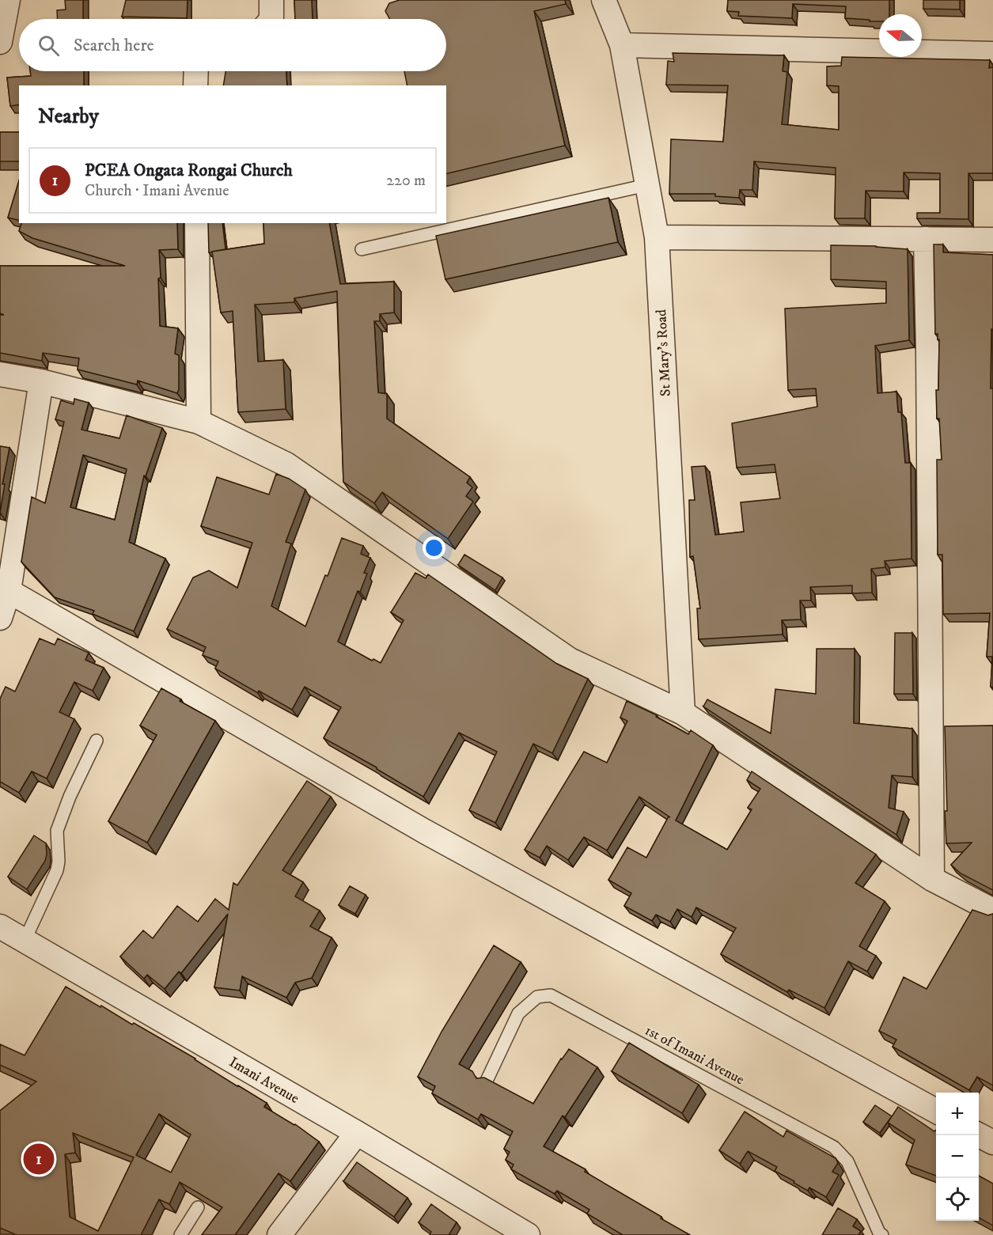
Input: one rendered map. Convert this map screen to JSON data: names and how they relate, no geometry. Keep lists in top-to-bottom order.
{
  "streets": {
    "street": ["St Mary's Road", "Imani Avenue"],
    "lane": ["1st of Imani Avenue"]
  },
  "north": "left",
  "page": {
    "search": "Search here",
    "heading": "Nearby",
    "list": [
      {
        "mark": "1",
        "name": "PCEA Ongata Rongai Church",
        "note": "Church · Imani Avenue",
        "value": "220 m"
      }
    ],
    "map_buttons": ["+", "−"],
    "pins": "1"
  }
}
